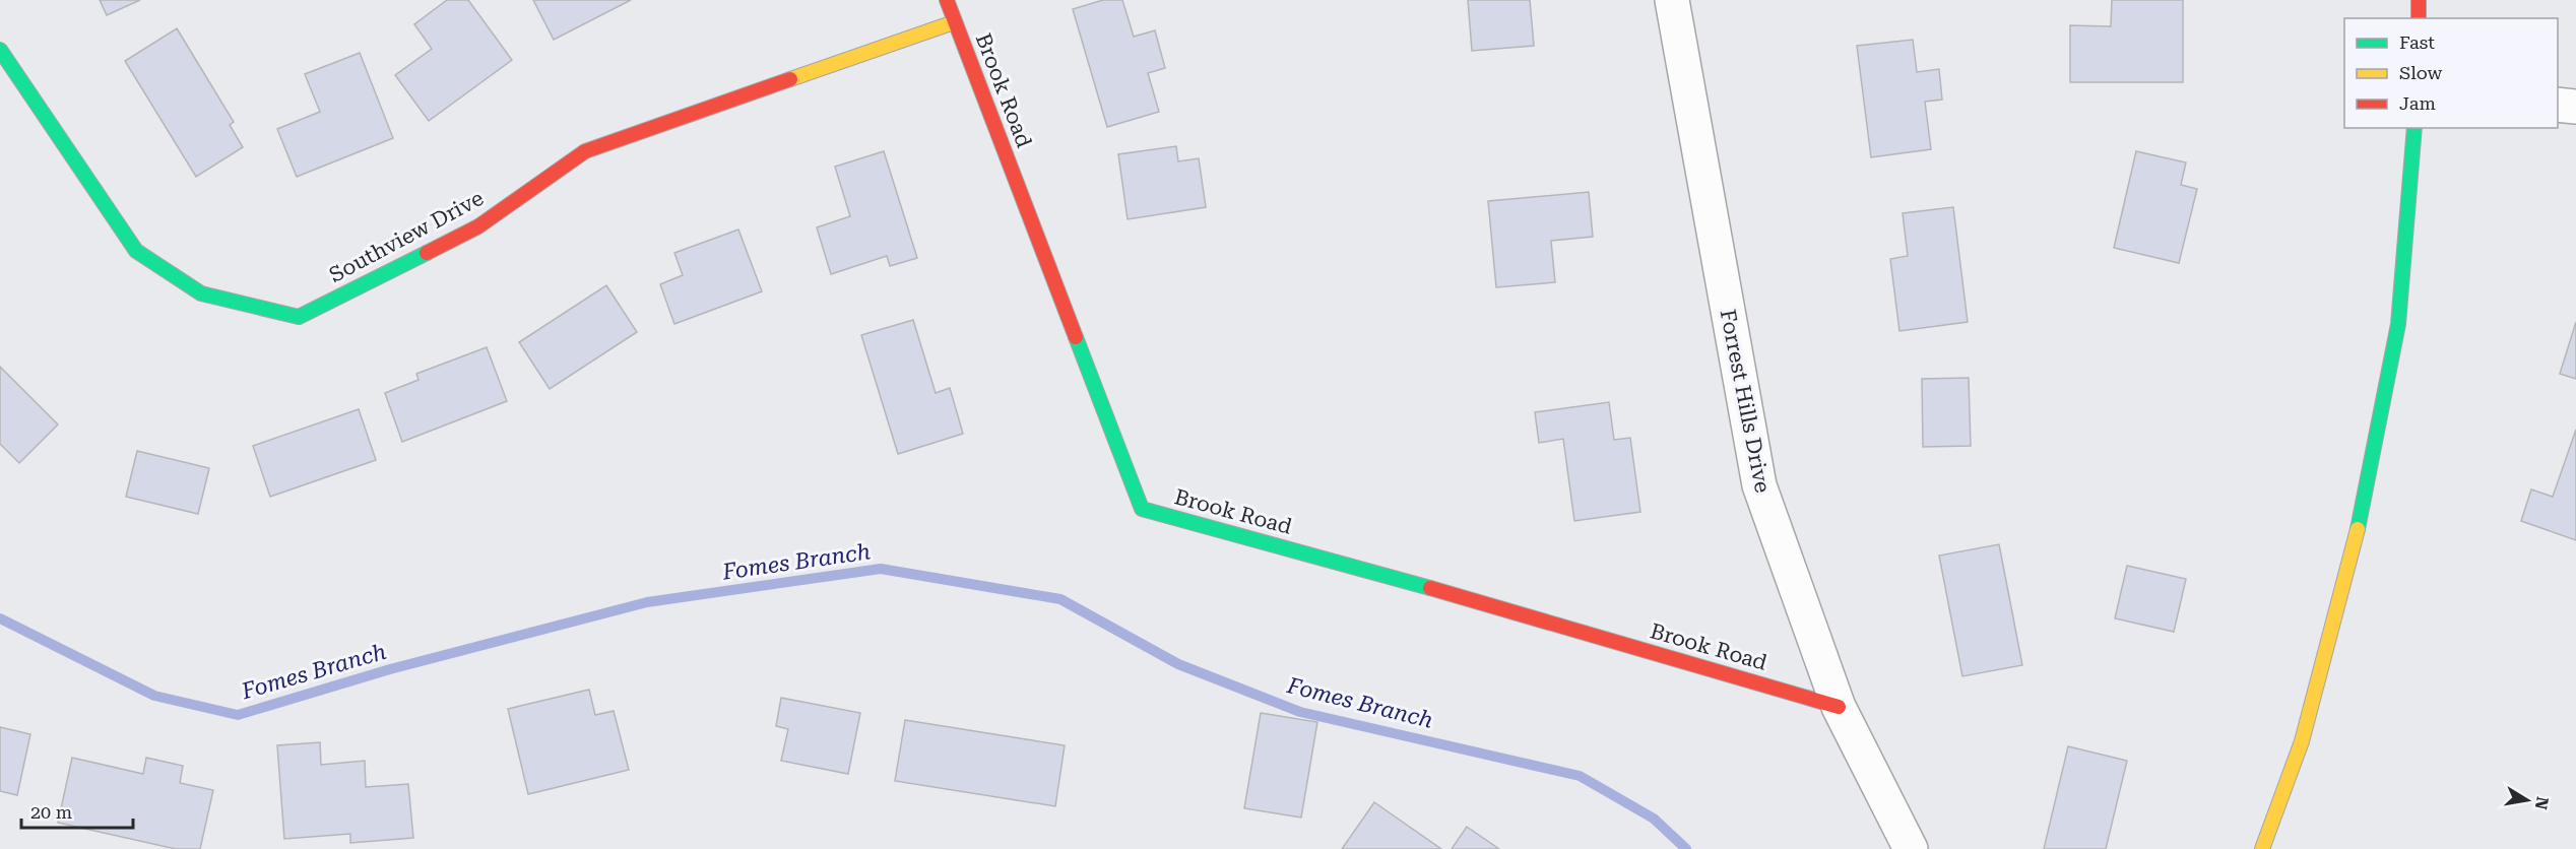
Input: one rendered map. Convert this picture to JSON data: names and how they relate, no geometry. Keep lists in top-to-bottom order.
{
  "streets": {
    "main road": ["Brook Road", "Southview Drive"],
    "street": ["Forrest Hills Drive"]
  },
  "crossings": [
    ["Brook Road", "Southview Drive"],
    ["Brook Road", "Forrest Hills Drive"]
  ],
  "water": ["Fomes Branch"],
  "legend": ["Fast", "Slow", "Jam"],
  "scale_bar": "20 m",
  "north": "right"
}
